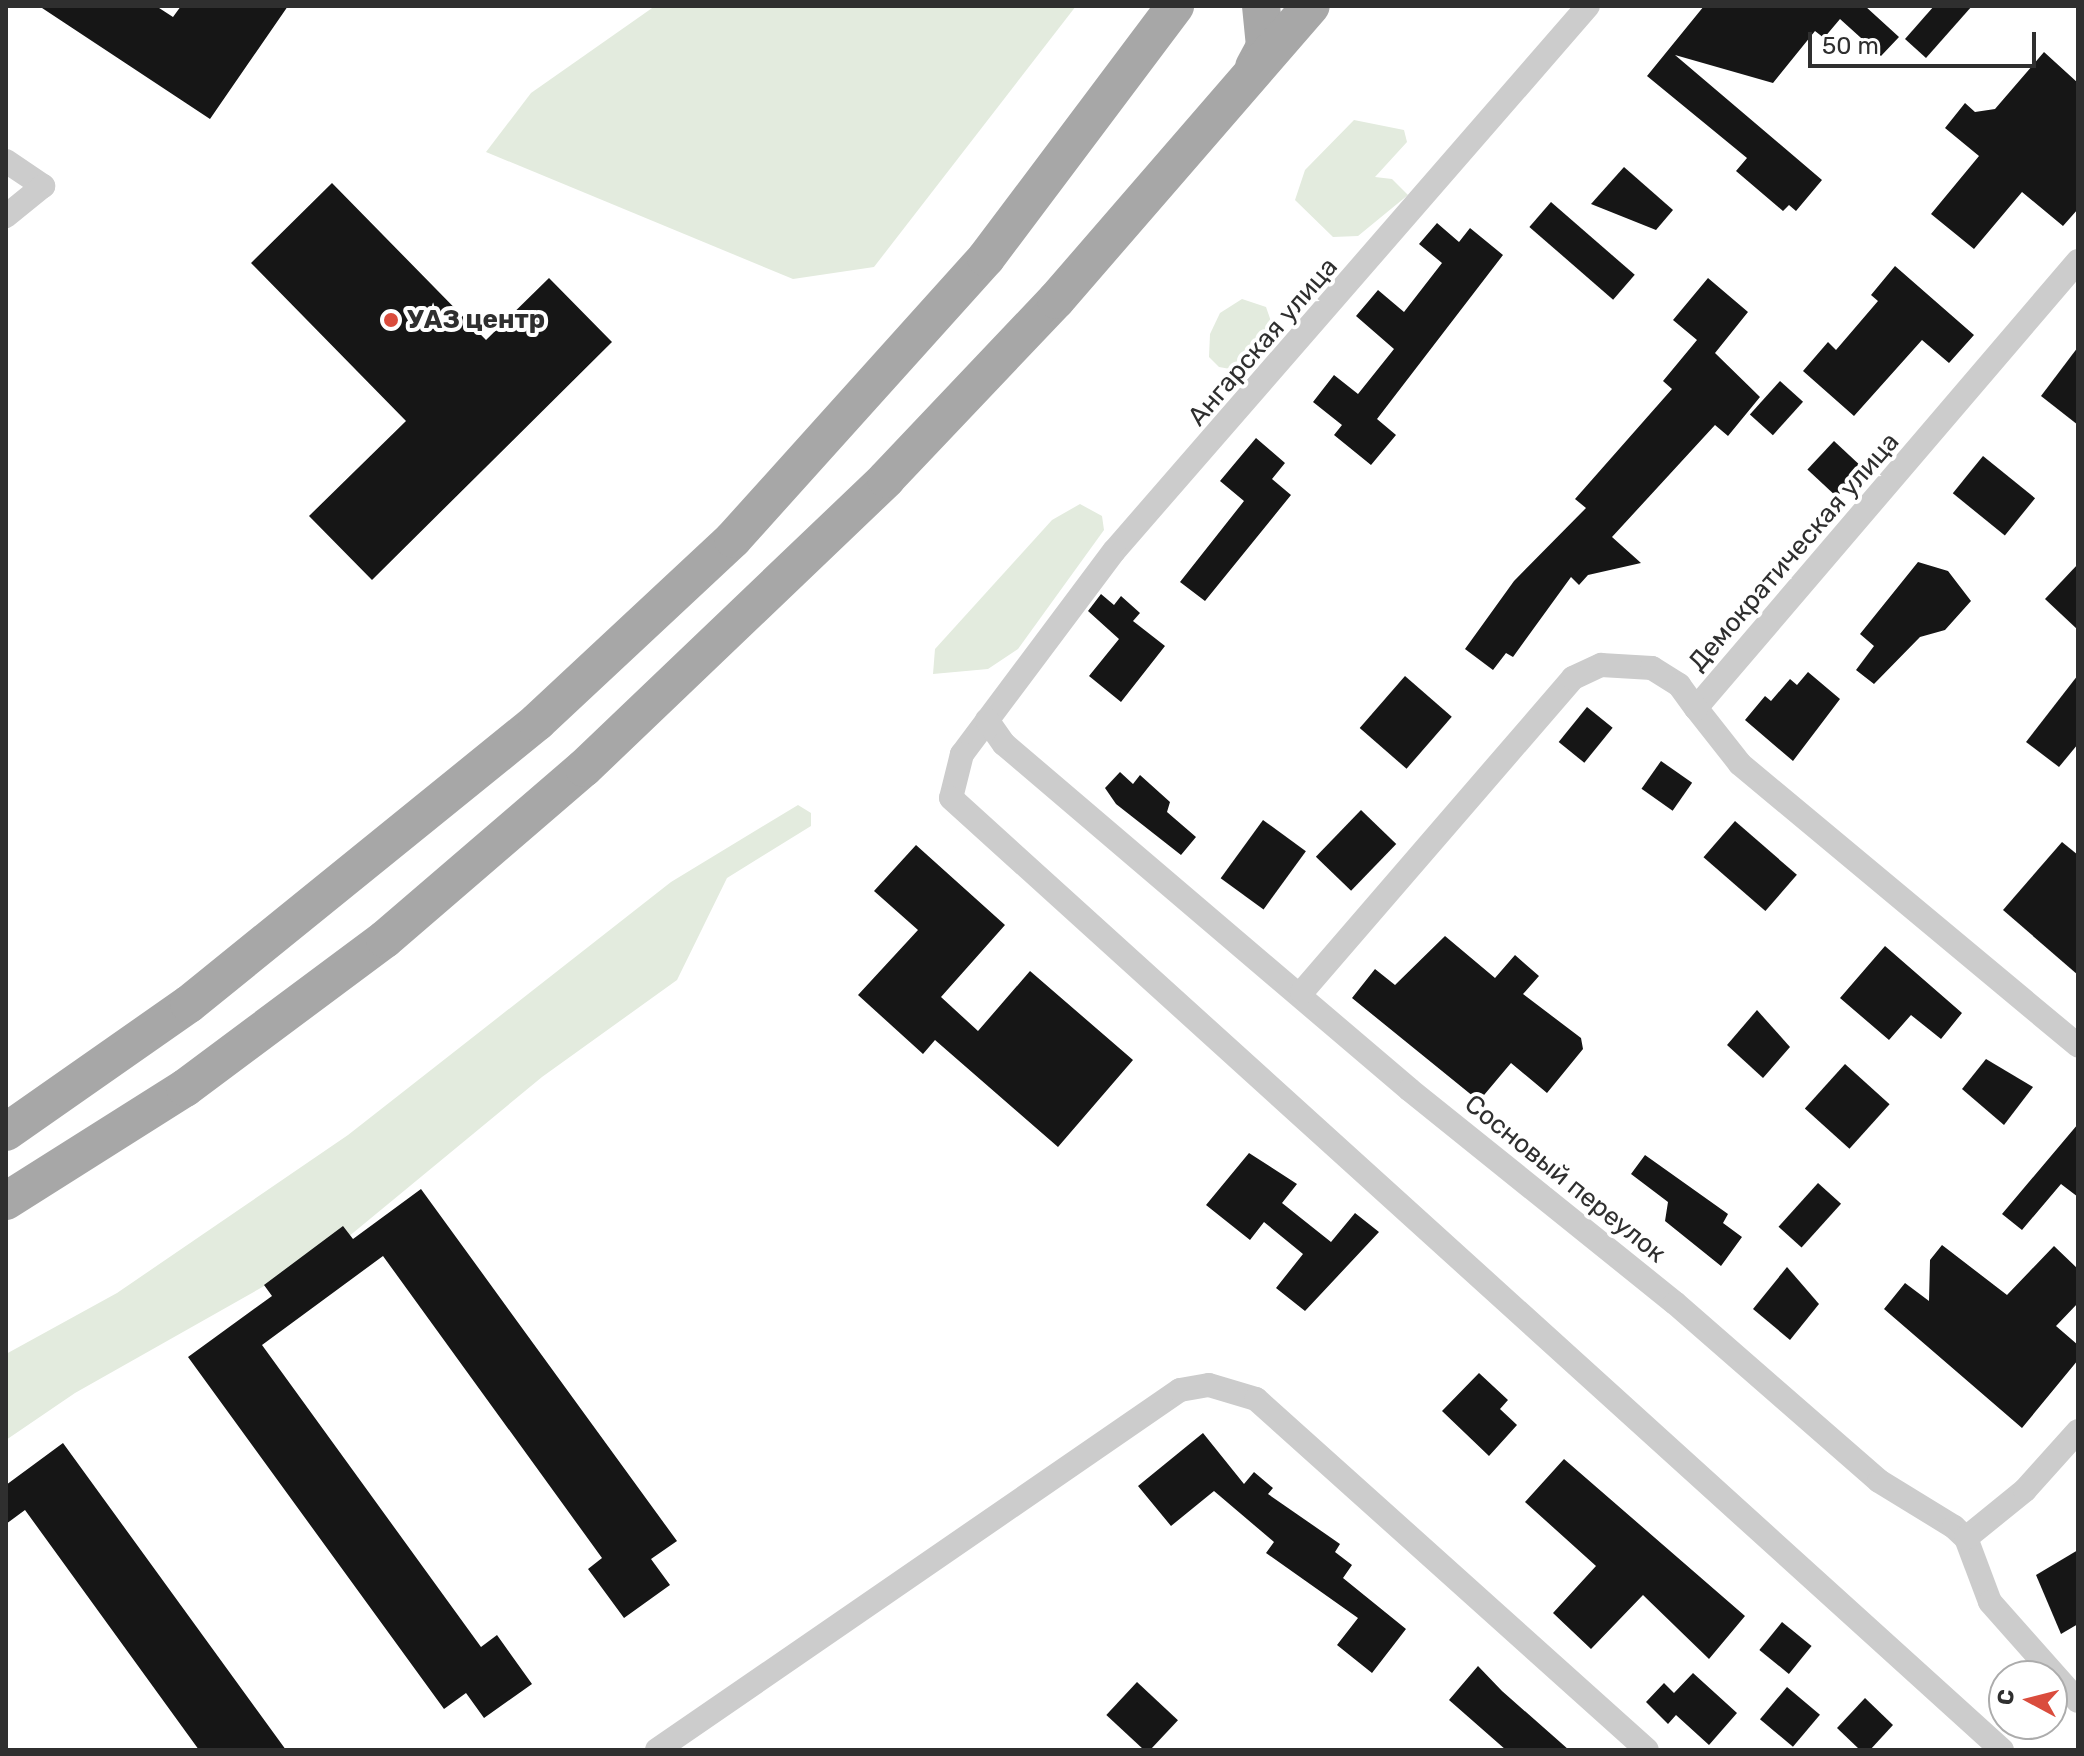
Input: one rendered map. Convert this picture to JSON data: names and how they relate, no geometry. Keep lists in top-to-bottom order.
{
  "streets": {
    "street": ["Ангарская улица", "Демократическая улица", "Сосновый переулок"]
  },
  "crossings": [
    ["Ангарская улица", "Сосновый переулок"]
  ],
  "places": ["УАЗ центр"],
  "scale_bar": "50 m",
  "north": "left"
}
